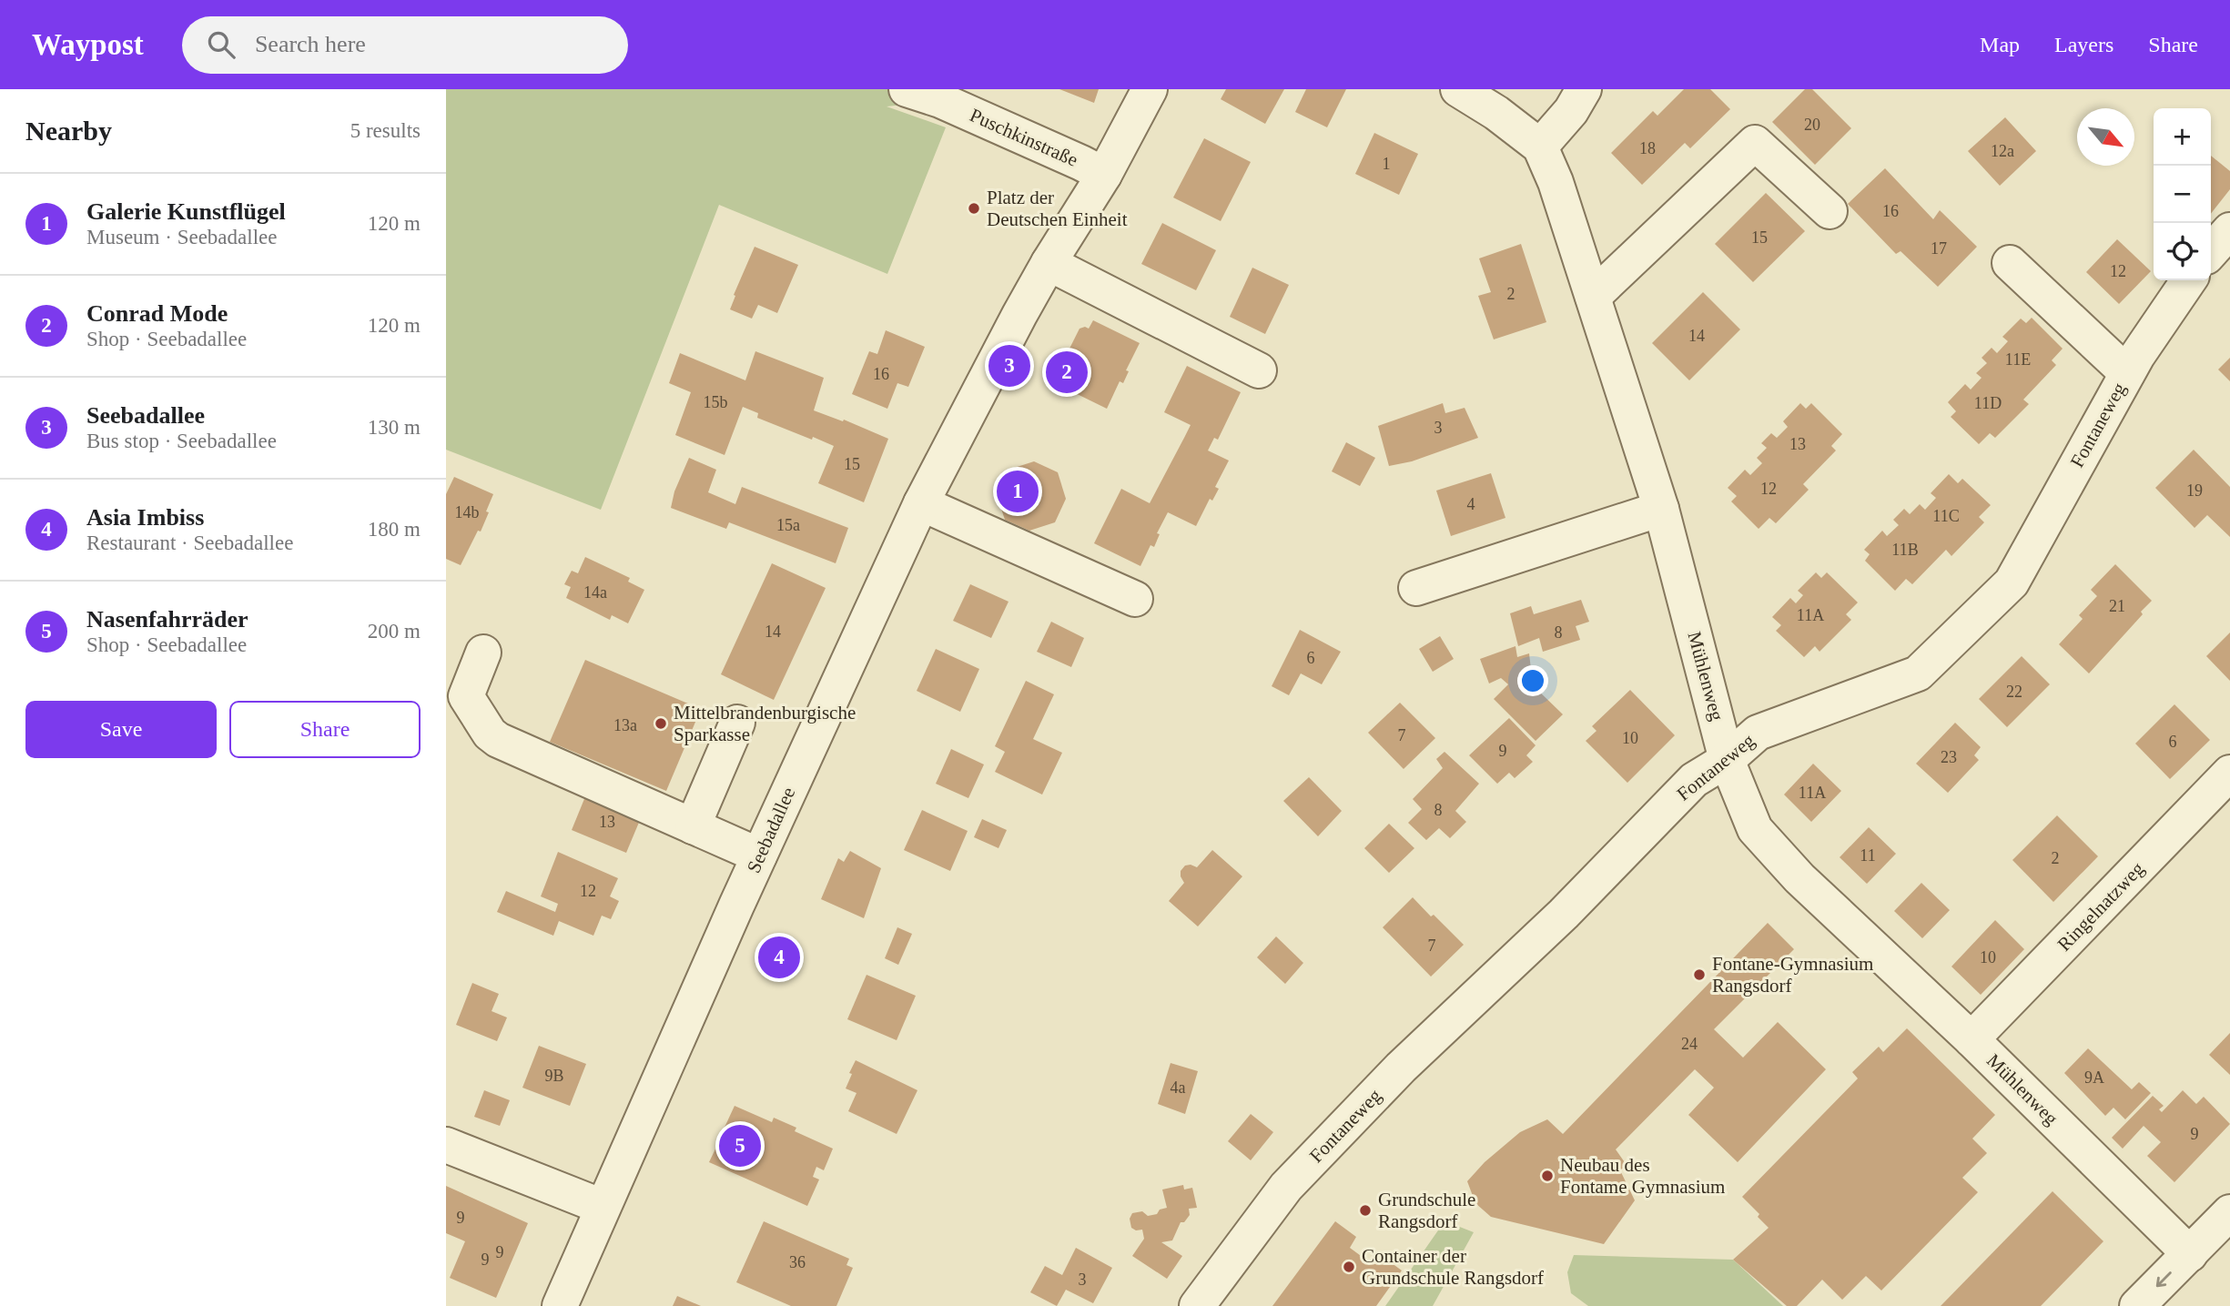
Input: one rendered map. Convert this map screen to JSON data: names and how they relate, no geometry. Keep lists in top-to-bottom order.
{
  "streets": {
    "street": [
      "Puschkinstraße",
      "Fontaneweg",
      "Mühlenweg",
      "Seebadallee",
      "Ringelnatzweg"
    ]
  },
  "crossings": [
    ["Puschkinstraße", "Seebadallee"],
    ["Fontaneweg", "Mühlenweg"],
    ["Mühlenweg", "Ringelnatzweg"]
  ],
  "places": [
    "Platz der Deutschen Einheit",
    "Mittelbrandenburgische Sparkasse",
    "Fontane-Gymnasium Rangsdorf",
    "Neubau des Fontame Gymnasium",
    "Grundschule Rangsdorf",
    "Container der Grundschule Rangsdorf"
  ],
  "house_numbers": [
    "20",
    "18",
    "12a",
    "1",
    "16",
    "15",
    "17",
    "12",
    "2",
    "14",
    "11E",
    "16",
    "15b",
    "11D",
    "3",
    "13",
    "15",
    "12",
    "19",
    "4",
    "14b",
    "11C",
    "15a",
    "11B",
    "14a",
    "21",
    "11A",
    "14",
    "8",
    "6",
    "22",
    "13a",
    "7",
    "10",
    "6",
    "9",
    "23",
    "11A",
    "8",
    "13",
    "11",
    "2",
    "12",
    "7",
    "10",
    "24",
    "9B",
    "9A",
    "4a",
    "9",
    "9",
    "9",
    "9",
    "36",
    "3"
  ],
  "north": "bottom right",
  "page": {
    "header": "Waypost",
    "search": "Search here",
    "nav": ["Map", "Layers", "Share"],
    "heading": ["Nearby", "5 results"],
    "map_buttons": ["+", "−"],
    "list": [
      {
        "mark": "1",
        "name": "Galerie Kunstflügel",
        "note": "Museum · Seebadallee",
        "value": "120 m"
      },
      {
        "mark": "2",
        "name": "Conrad Mode",
        "note": "Shop · Seebadallee",
        "value": "120 m"
      },
      {
        "mark": "3",
        "name": "Seebadallee",
        "note": "Bus stop · Seebadallee",
        "value": "130 m"
      },
      {
        "mark": "4",
        "name": "Asia Imbiss",
        "note": "Restaurant · Seebadallee",
        "value": "180 m"
      },
      {
        "mark": "5",
        "name": "Nasenfahrräder",
        "note": "Shop · Seebadallee",
        "value": "200 m"
      }
    ],
    "pins": [
      "3",
      "2",
      "1",
      "4",
      "5"
    ],
    "buttons": ["Save", "Share"]
  }
}
